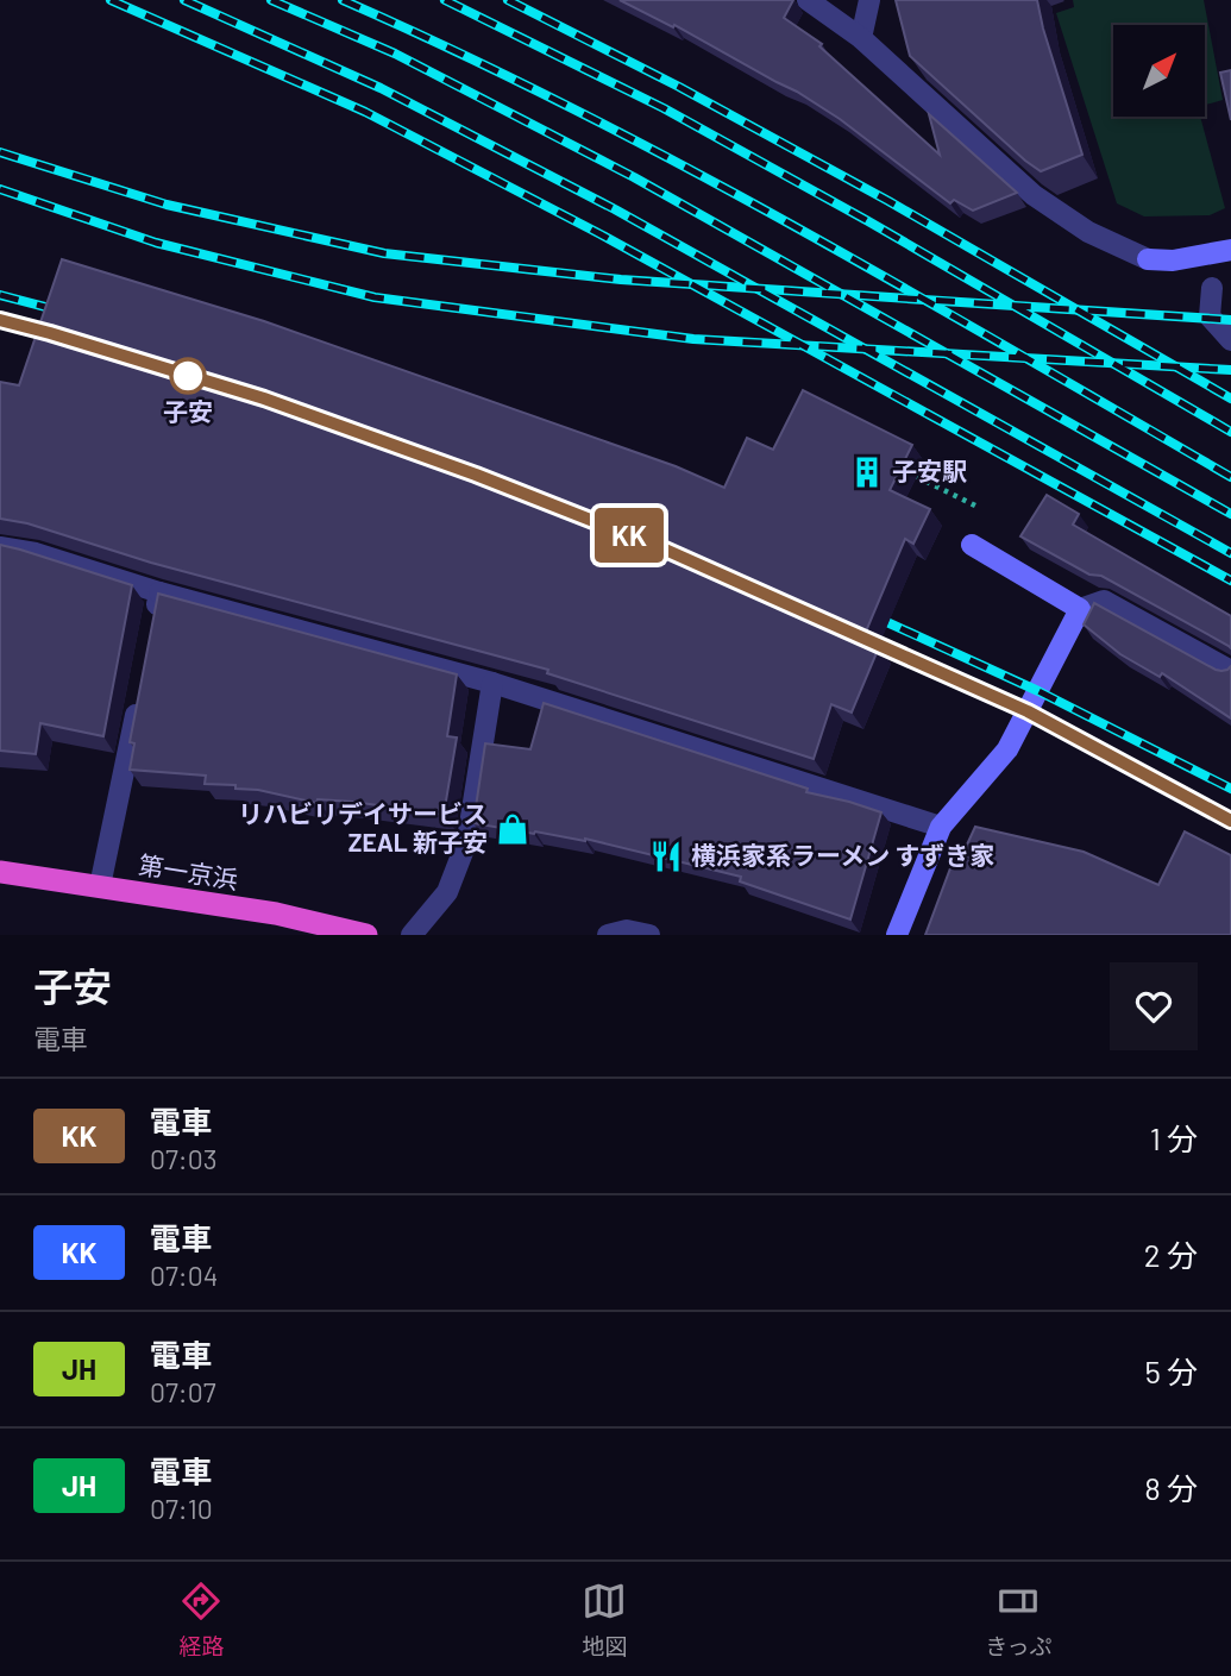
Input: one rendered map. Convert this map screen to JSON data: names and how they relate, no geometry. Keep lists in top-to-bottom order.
{
  "streets": {
    "highway": ["第一京浜"]
  },
  "places": {
    "other": ["子安"],
    "building": ["子安駅"],
    "shop": ["リハビリデイサービス ZEAL 新子安"],
    "restaurant": ["横浜家系ラーメン すずき家"]
  },
  "north": "top right",
  "page": {
    "on_map": "KK",
    "heading": ["子安", "電車"],
    "list": [
      {
        "mark": "KK",
        "name": "電車",
        "note": "07:03",
        "value": "1 分"
      },
      {
        "mark": "KK",
        "name": "電車",
        "note": "07:04",
        "value": "2 分"
      },
      {
        "mark": "JH",
        "name": "電車",
        "note": "07:07",
        "value": "5 分"
      },
      {
        "mark": "JH",
        "name": "電車",
        "note": "07:10",
        "value": "8 分"
      }
    ],
    "tabs": ["経路", "地図", "きっぷ"]
  }
}
